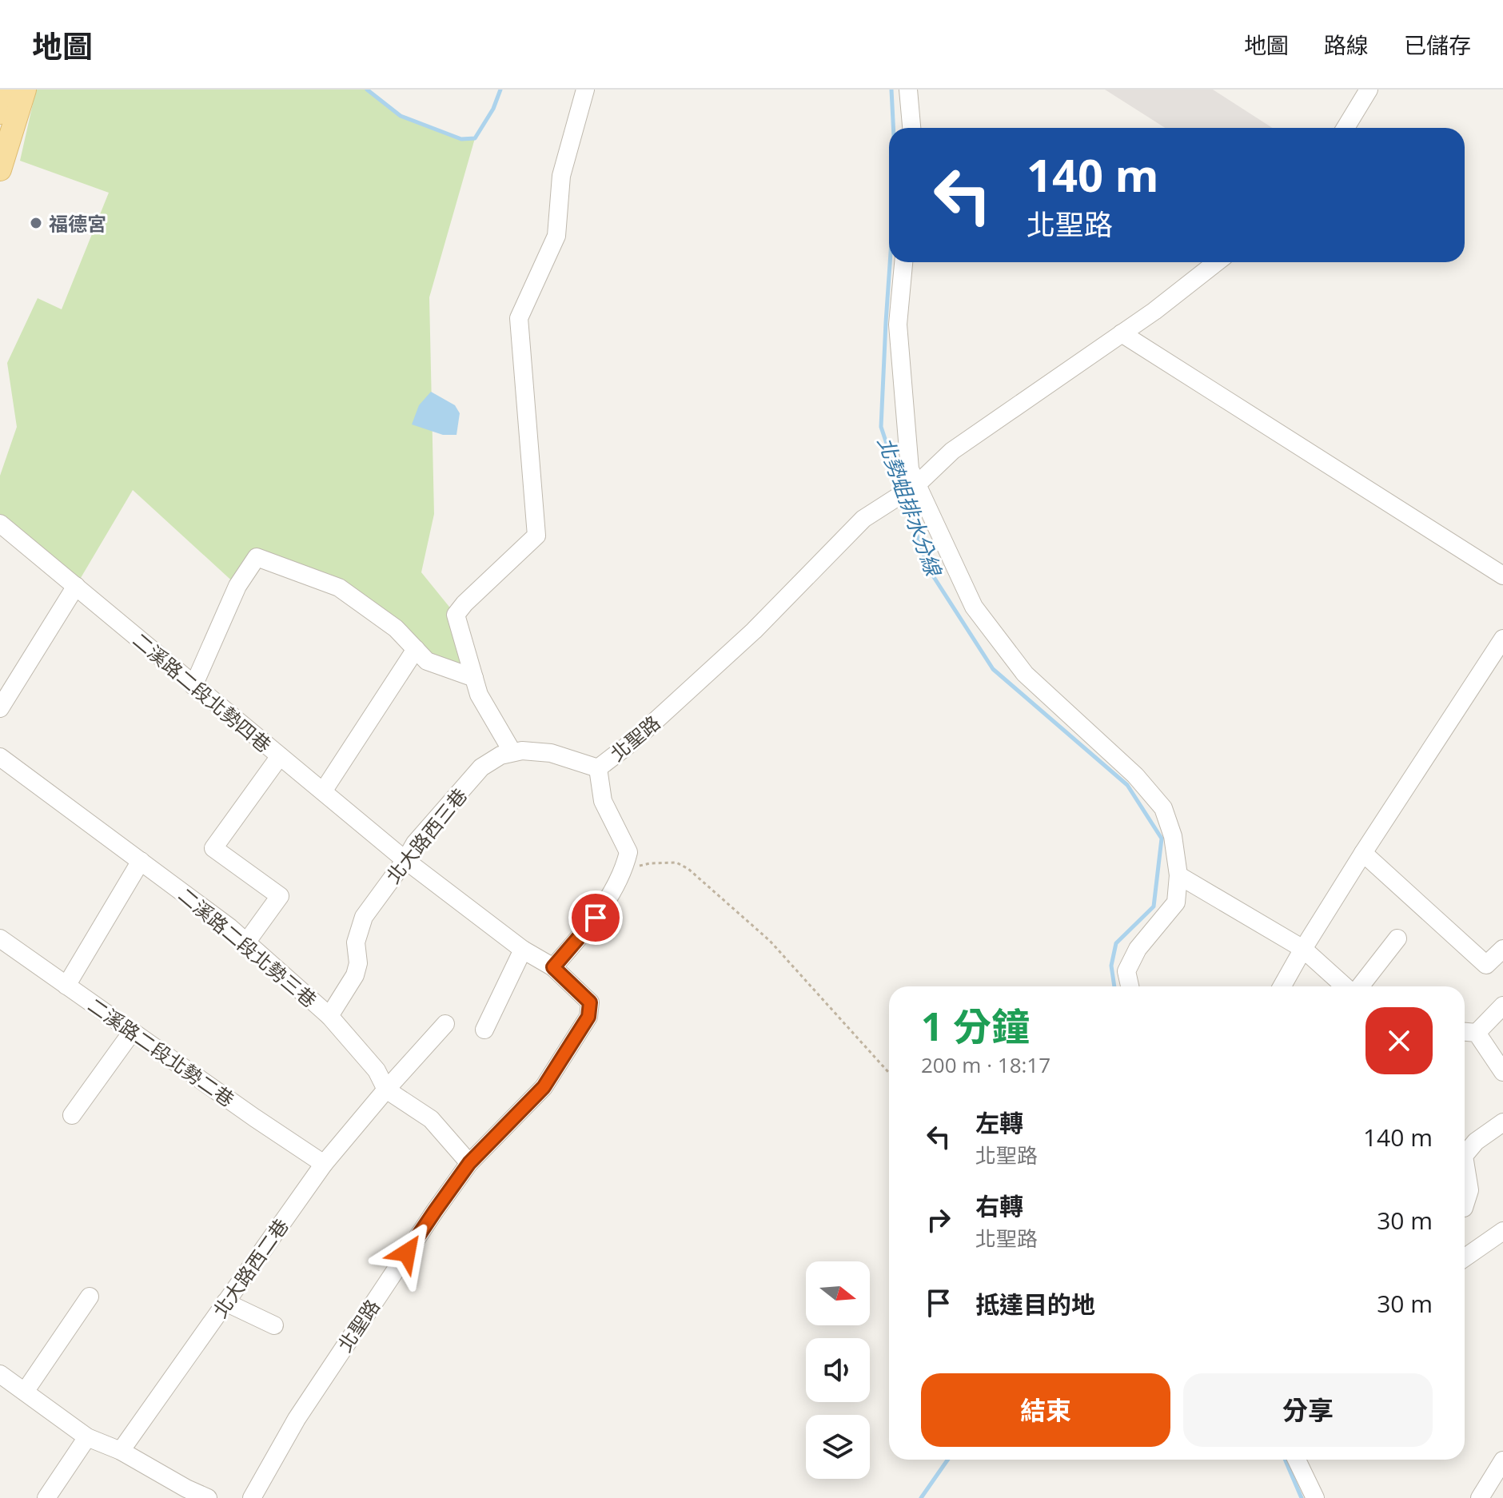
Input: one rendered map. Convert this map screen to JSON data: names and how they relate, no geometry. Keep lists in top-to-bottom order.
{
  "streets": {
    "street": [
      "二溪路二段北勢四巷",
      "北聖路",
      "北大路西三巷",
      "二溪路二段北勢三巷",
      "二溪路二段北勢二巷",
      "北大路西二巷"
    ]
  },
  "crossings": [
    ["二溪路二段北勢四巷", "北聖路"],
    ["二溪路二段北勢四巷", "北大路西三巷"],
    ["北聖路", "北大路西三巷"],
    ["北聖路", "二溪路二段北勢三巷"],
    ["北大路西三巷", "二溪路二段北勢三巷"],
    ["二溪路二段北勢三巷", "北大路西二巷"],
    ["二溪路二段北勢二巷", "北大路西二巷"]
  ],
  "water": ["北勢蛆排水分線"],
  "places": ["福德宮"],
  "north": "right",
  "page": {
    "header": "地圖",
    "nav": ["地圖", "路線", "已儲存"],
    "turn": ["140 m", "北聖路"],
    "heading": ["1 分鐘", "200 m · 18:17"],
    "list": [
      {
        "name": "左轉",
        "note": "北聖路",
        "value": "140 m"
      },
      {
        "name": "右轉",
        "note": "北聖路",
        "value": "30 m"
      },
      {
        "name": "抵達目的地",
        "value": "30 m"
      }
    ],
    "buttons": ["結束", "分享"]
  }
}
